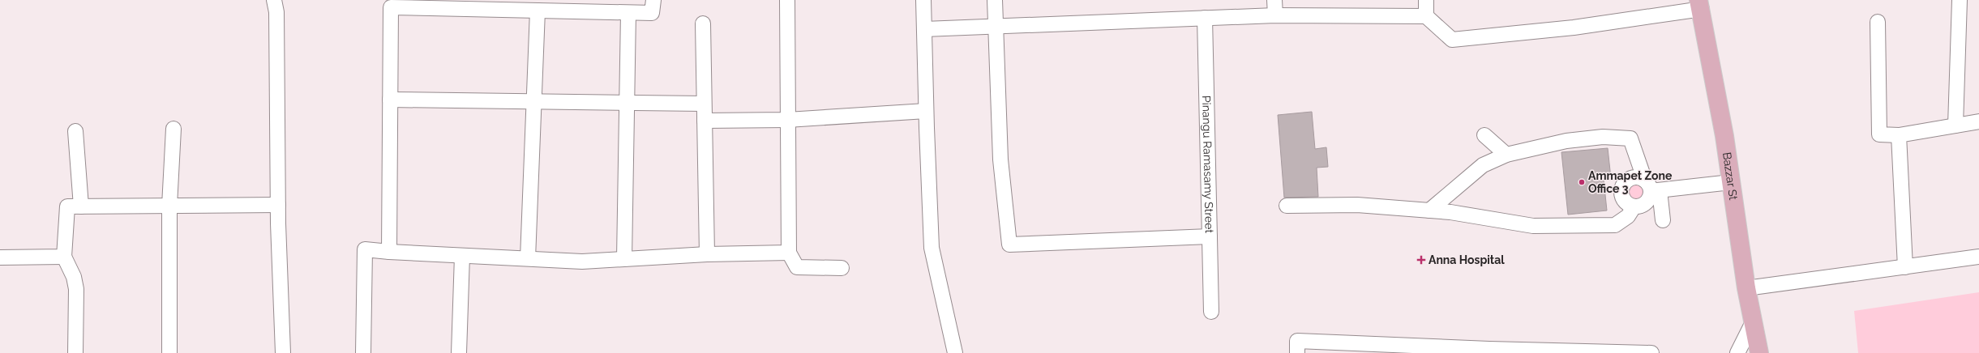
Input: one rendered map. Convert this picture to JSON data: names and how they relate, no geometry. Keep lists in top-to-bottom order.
{
  "streets": {
    "main road": ["Bazzar St"],
    "street": ["Pinangu Ramasamy Street"]
  },
  "places": {
    "other": ["Ammapet Zone Office 3"],
    "health": ["Anna Hospital"]
  }
}
